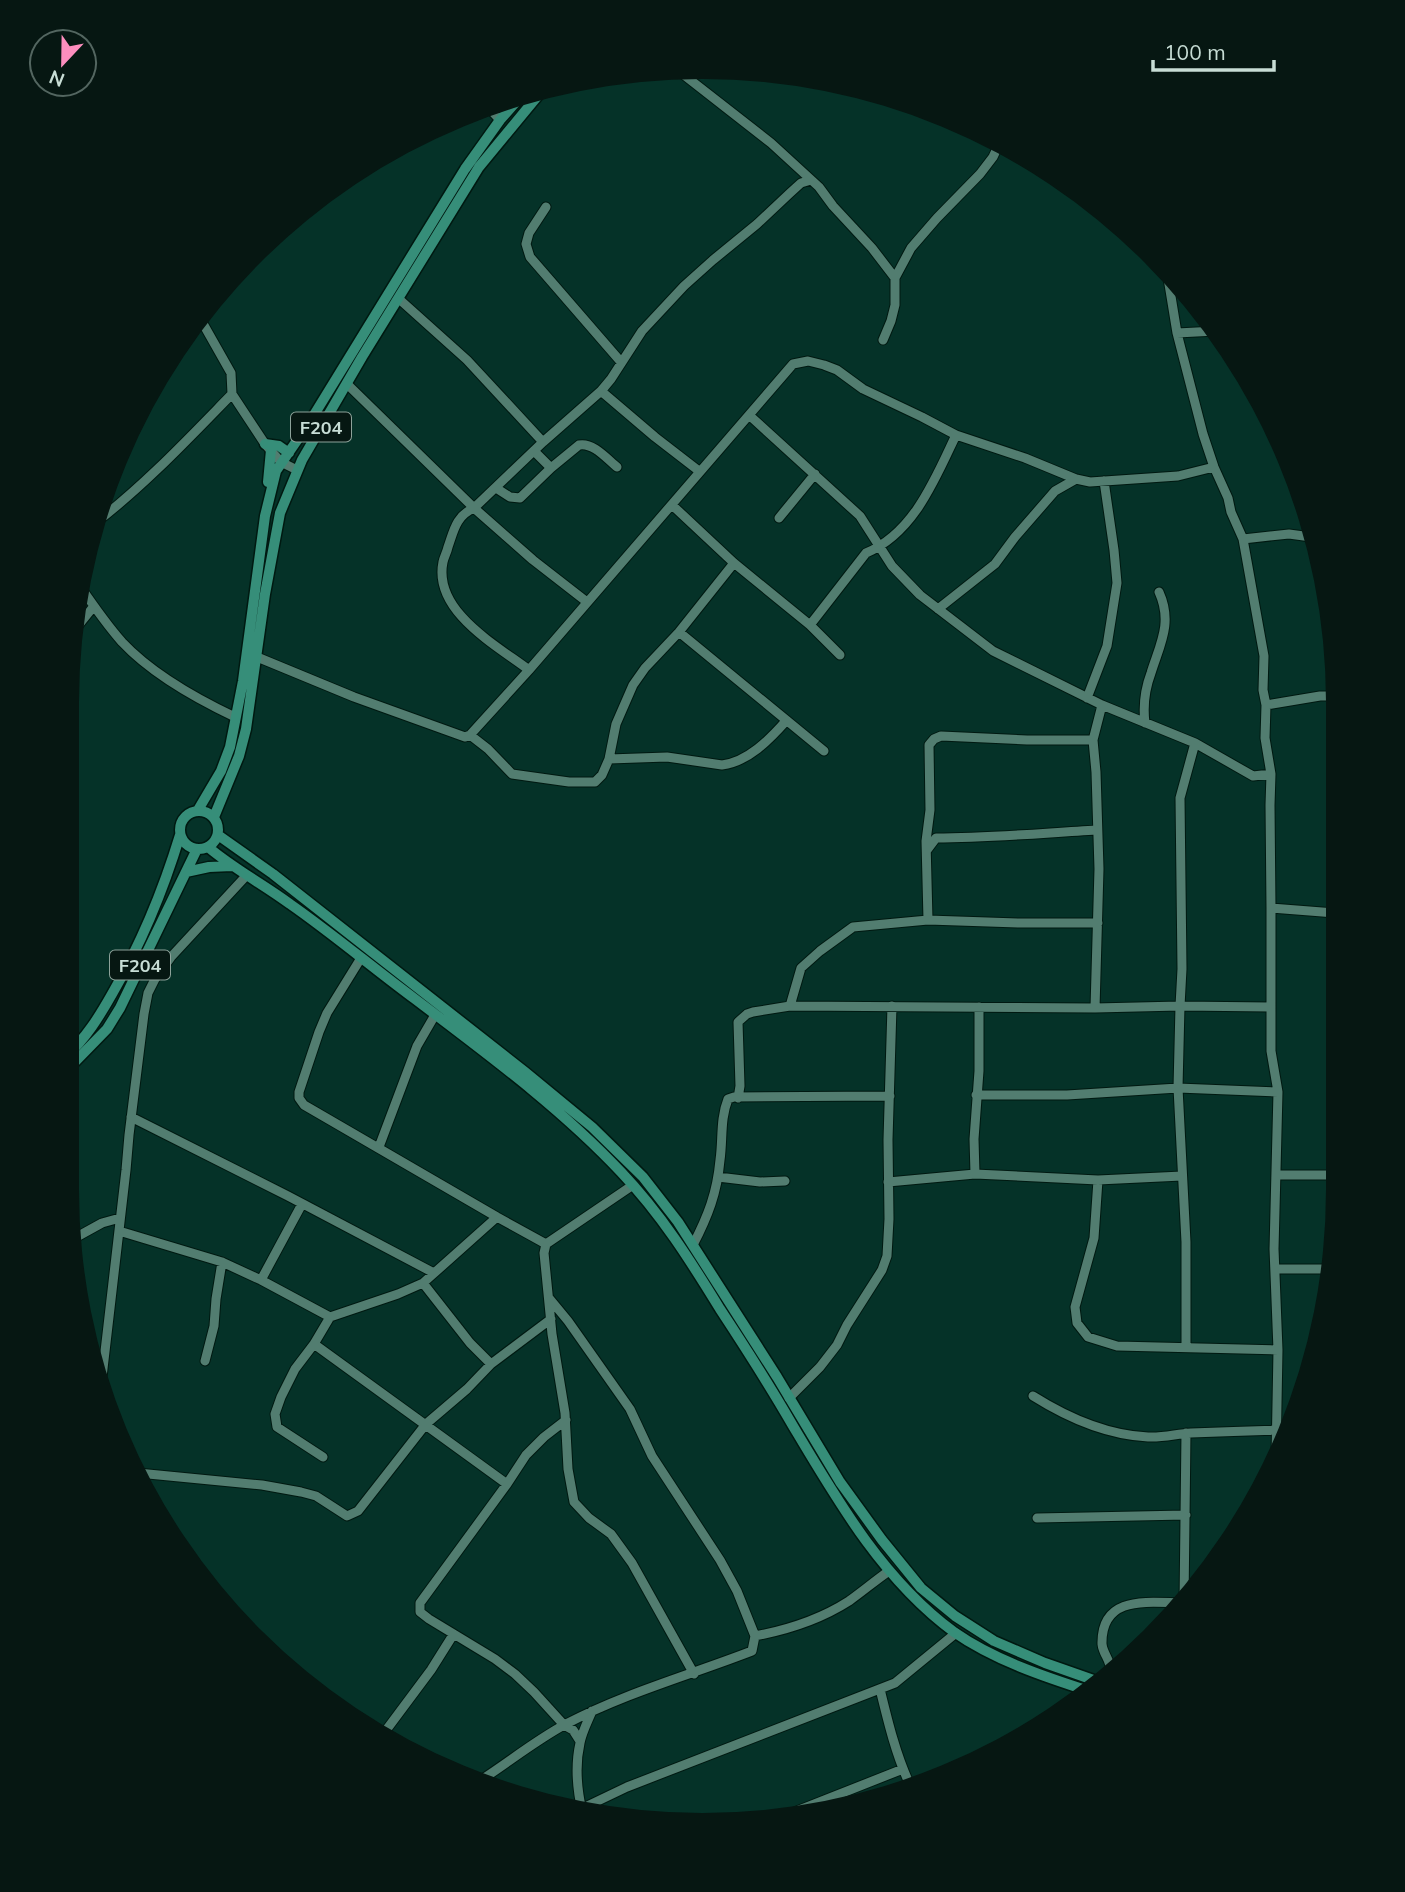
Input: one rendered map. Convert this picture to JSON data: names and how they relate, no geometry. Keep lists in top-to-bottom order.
{
  "streets": {
    "main road": ["F204"]
  },
  "scale_bar": "100 m",
  "north": "bottom"
}
